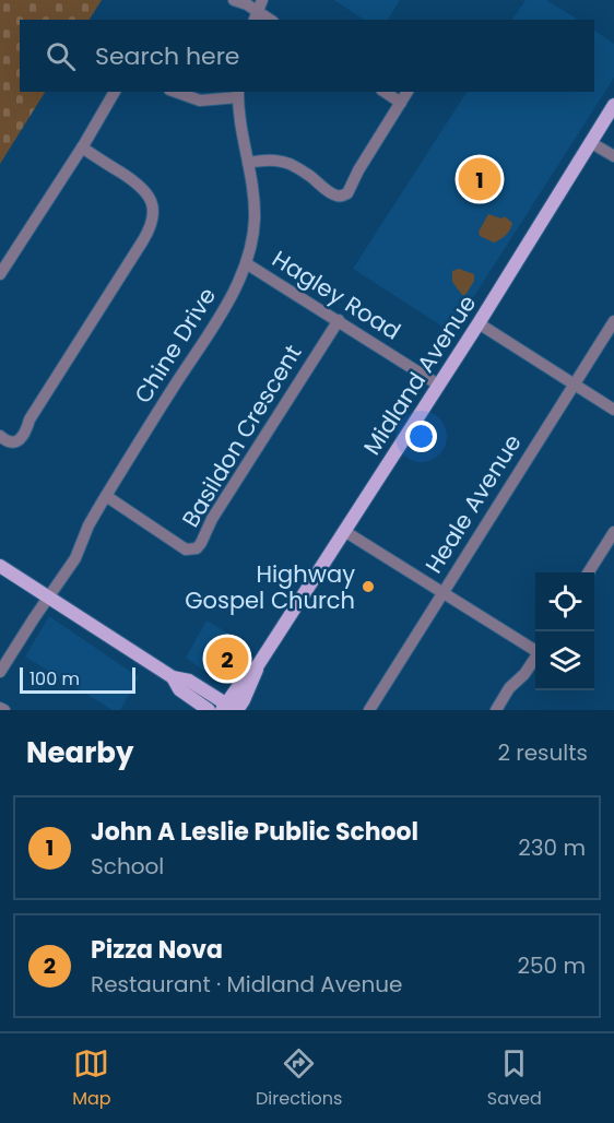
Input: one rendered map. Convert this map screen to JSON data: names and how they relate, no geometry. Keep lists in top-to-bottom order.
{
  "streets": {
    "main road": ["Midland Avenue"],
    "street": [
      "Hagley Road",
      "Chine Drive",
      "Basildon Crescent",
      "Heale Avenue"
    ]
  },
  "crossings": [
    ["Hagley Road", "Chine Drive"],
    ["Hagley Road", "Midland Avenue"],
    ["Hagley Road", "Basildon Crescent"],
    ["Chine Drive", "Basildon Crescent"]
  ],
  "places": ["Highway Gospel Church"],
  "scale_bar": "100 m",
  "page": {
    "search": "Search here",
    "pins": ["1", "2"],
    "scale": "100 m",
    "heading": ["Nearby", "2 results"],
    "list": [
      {
        "mark": "1",
        "name": "John A Leslie Public School",
        "note": "School",
        "value": "230 m"
      },
      {
        "mark": "2",
        "name": "Pizza Nova",
        "note": "Restaurant · Midland Avenue",
        "value": "250 m"
      }
    ],
    "nav": ["Map", "Directions", "Saved"]
  }
}
